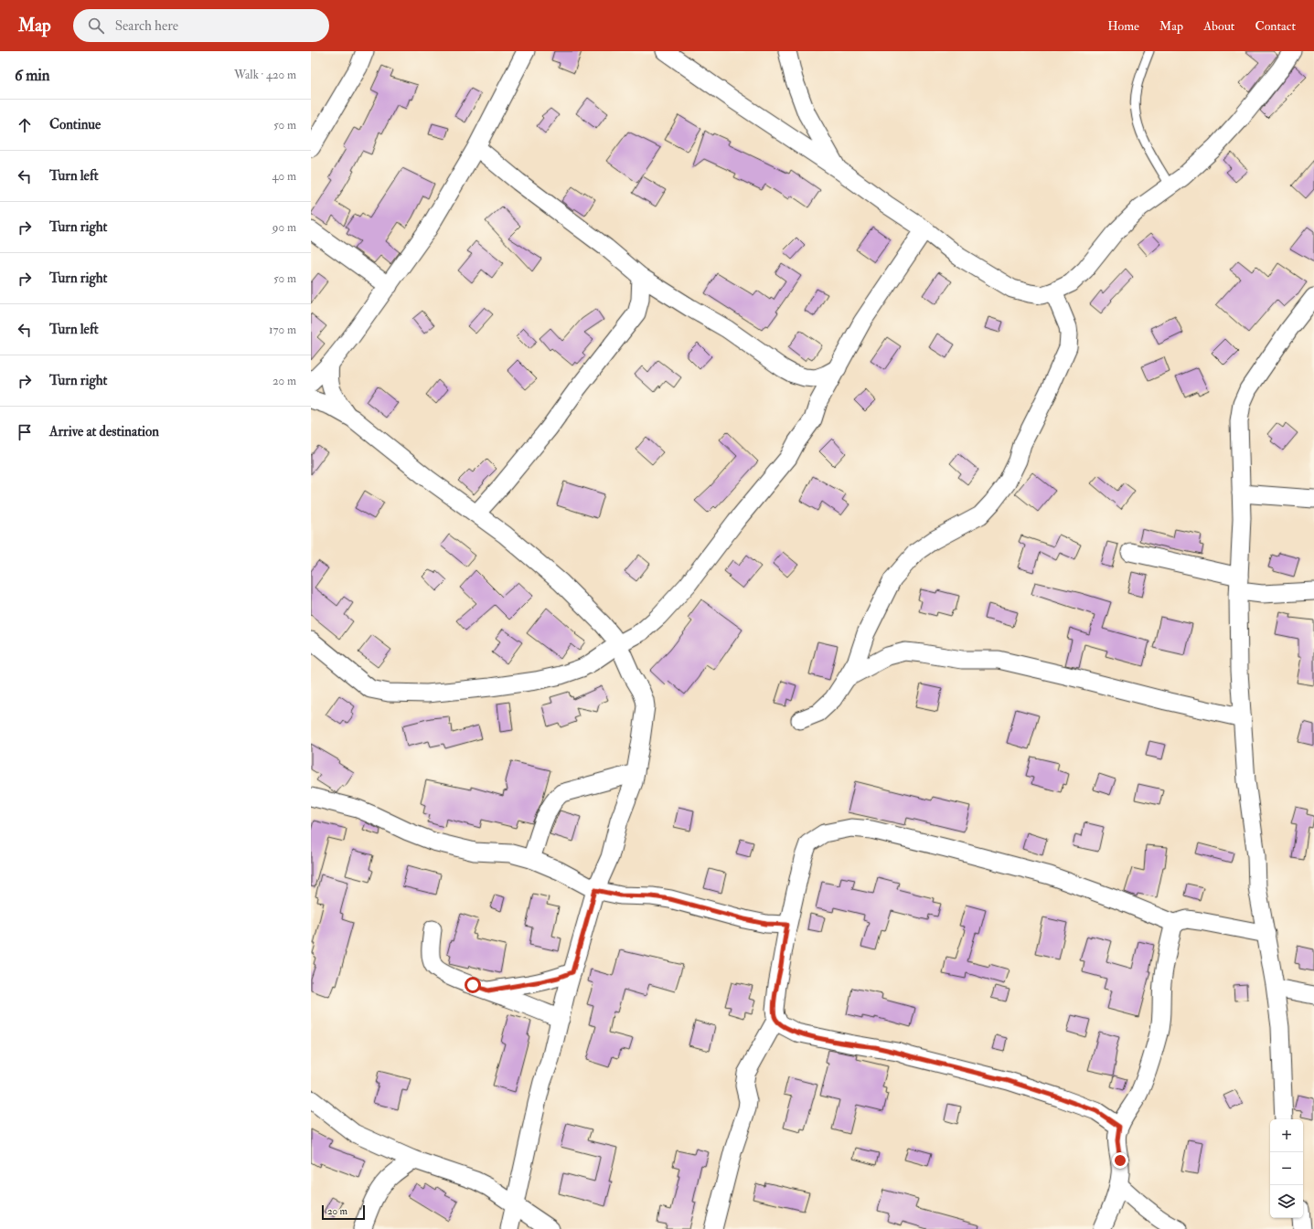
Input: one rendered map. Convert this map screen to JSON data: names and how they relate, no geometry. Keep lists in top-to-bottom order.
{
  "scale_bar": "20 m",
  "page": {
    "header": "Map",
    "search": "Search here",
    "nav": [
      "Home",
      "Map",
      "About",
      "Contact"
    ],
    "heading": ["6 min", "Walk · 420 m"],
    "list": [
      ["Continue", "50 m"],
      ["Turn left", "40 m"],
      ["Turn right", "90 m"],
      ["Turn right", "50 m"],
      ["Turn left", "170 m"],
      ["Turn right", "20 m"],
      "Arrive at destination"
    ],
    "map_buttons": ["+", "−"],
    "scale": "20 m"
  }
}
